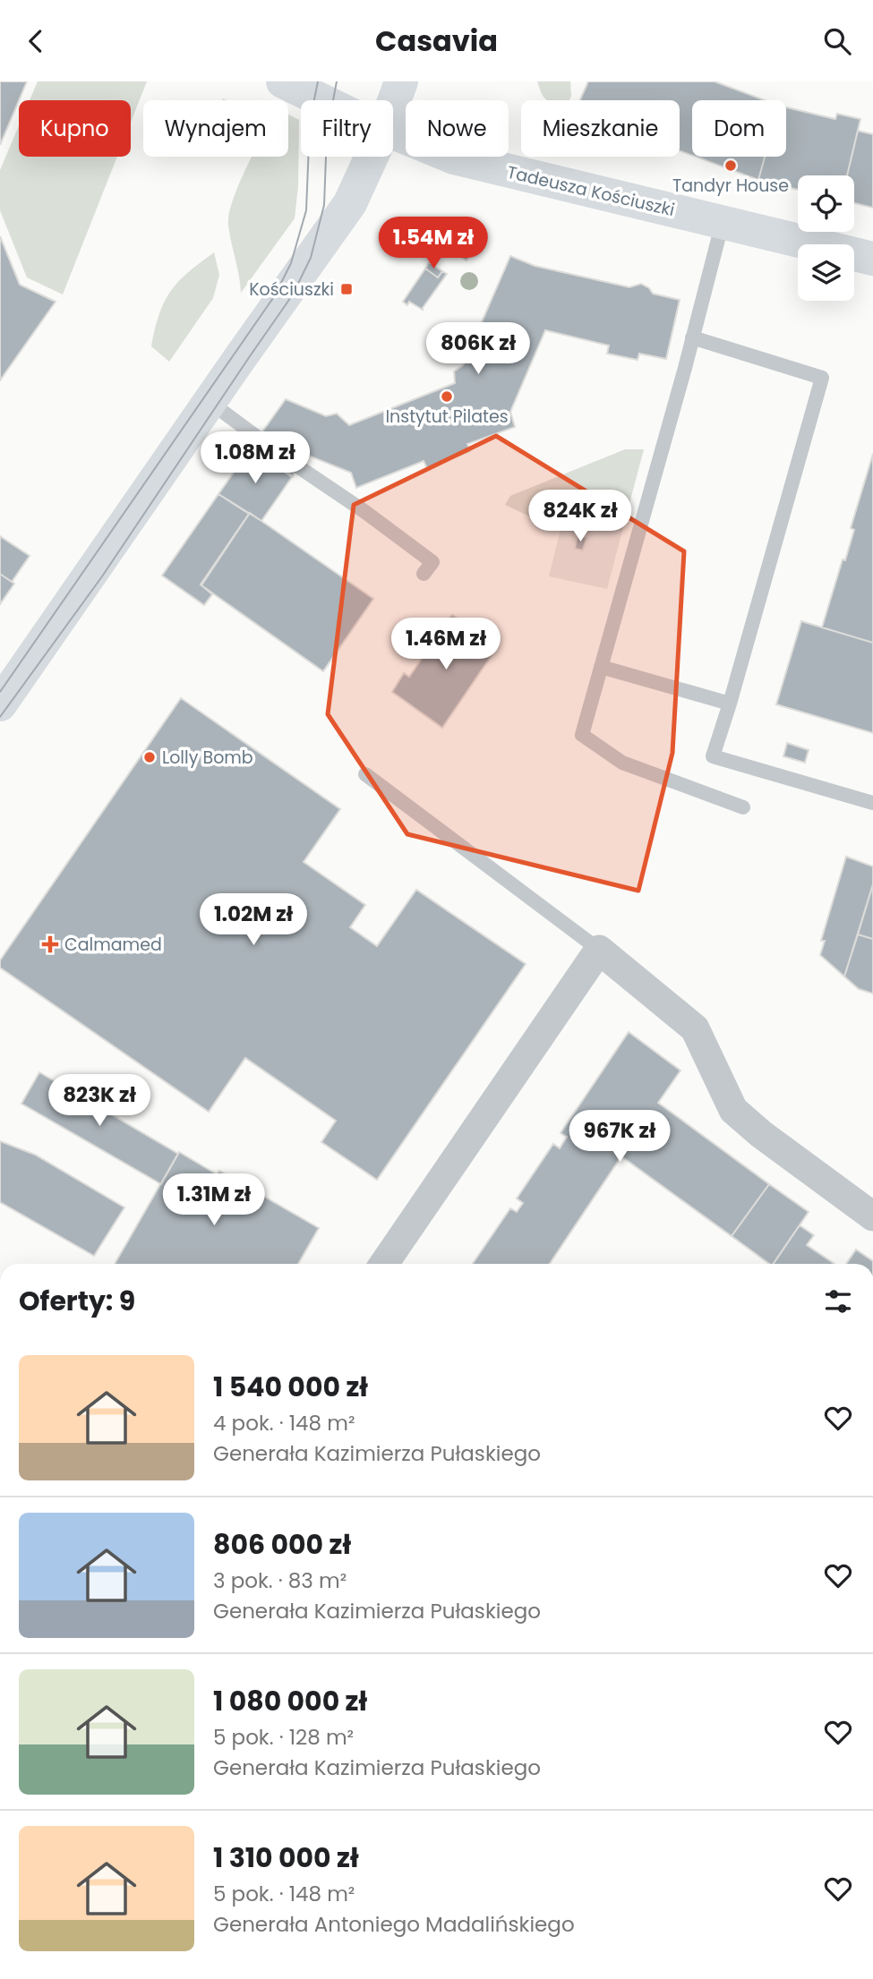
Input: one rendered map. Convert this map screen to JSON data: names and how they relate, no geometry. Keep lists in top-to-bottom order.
{
  "streets": {
    "main road": ["Tadeusza Kościuszki"]
  },
  "places": {
    "other": ["Tandyr House", "Instytut Pilates", "Lolly Bomb"],
    "transit": ["Kościuszki"],
    "health": ["Calmamed"]
  },
  "page": {
    "header": "Casavia",
    "chip": [
      "Kupno",
      "Wynajem",
      "Filtry",
      "Nowe",
      "Mieszkanie",
      "Dom"
    ],
    "price": [
      "1.54M zł",
      "806K zł",
      "1.08M zł",
      "824K zł",
      "1.46M zł",
      "1.02M zł",
      "823K zł",
      "967K zł",
      "1.31M zł"
    ],
    "heading": "Oferty: 9",
    "list": [
      {
        "name": "1 540 000 zł",
        "note": "4 pok. · 148 m² · Generała Kazimierza Pułaskiego"
      },
      {
        "name": "806 000 zł",
        "note": "3 pok. · 83 m² · Generała Kazimierza Pułaskiego"
      },
      {
        "name": "1 080 000 zł",
        "note": "5 pok. · 128 m² · Generała Kazimierza Pułaskiego"
      },
      {
        "name": "1 310 000 zł",
        "note": "5 pok. · 148 m² · Generała Antoniego Madalińskiego"
      }
    ]
  }
}
